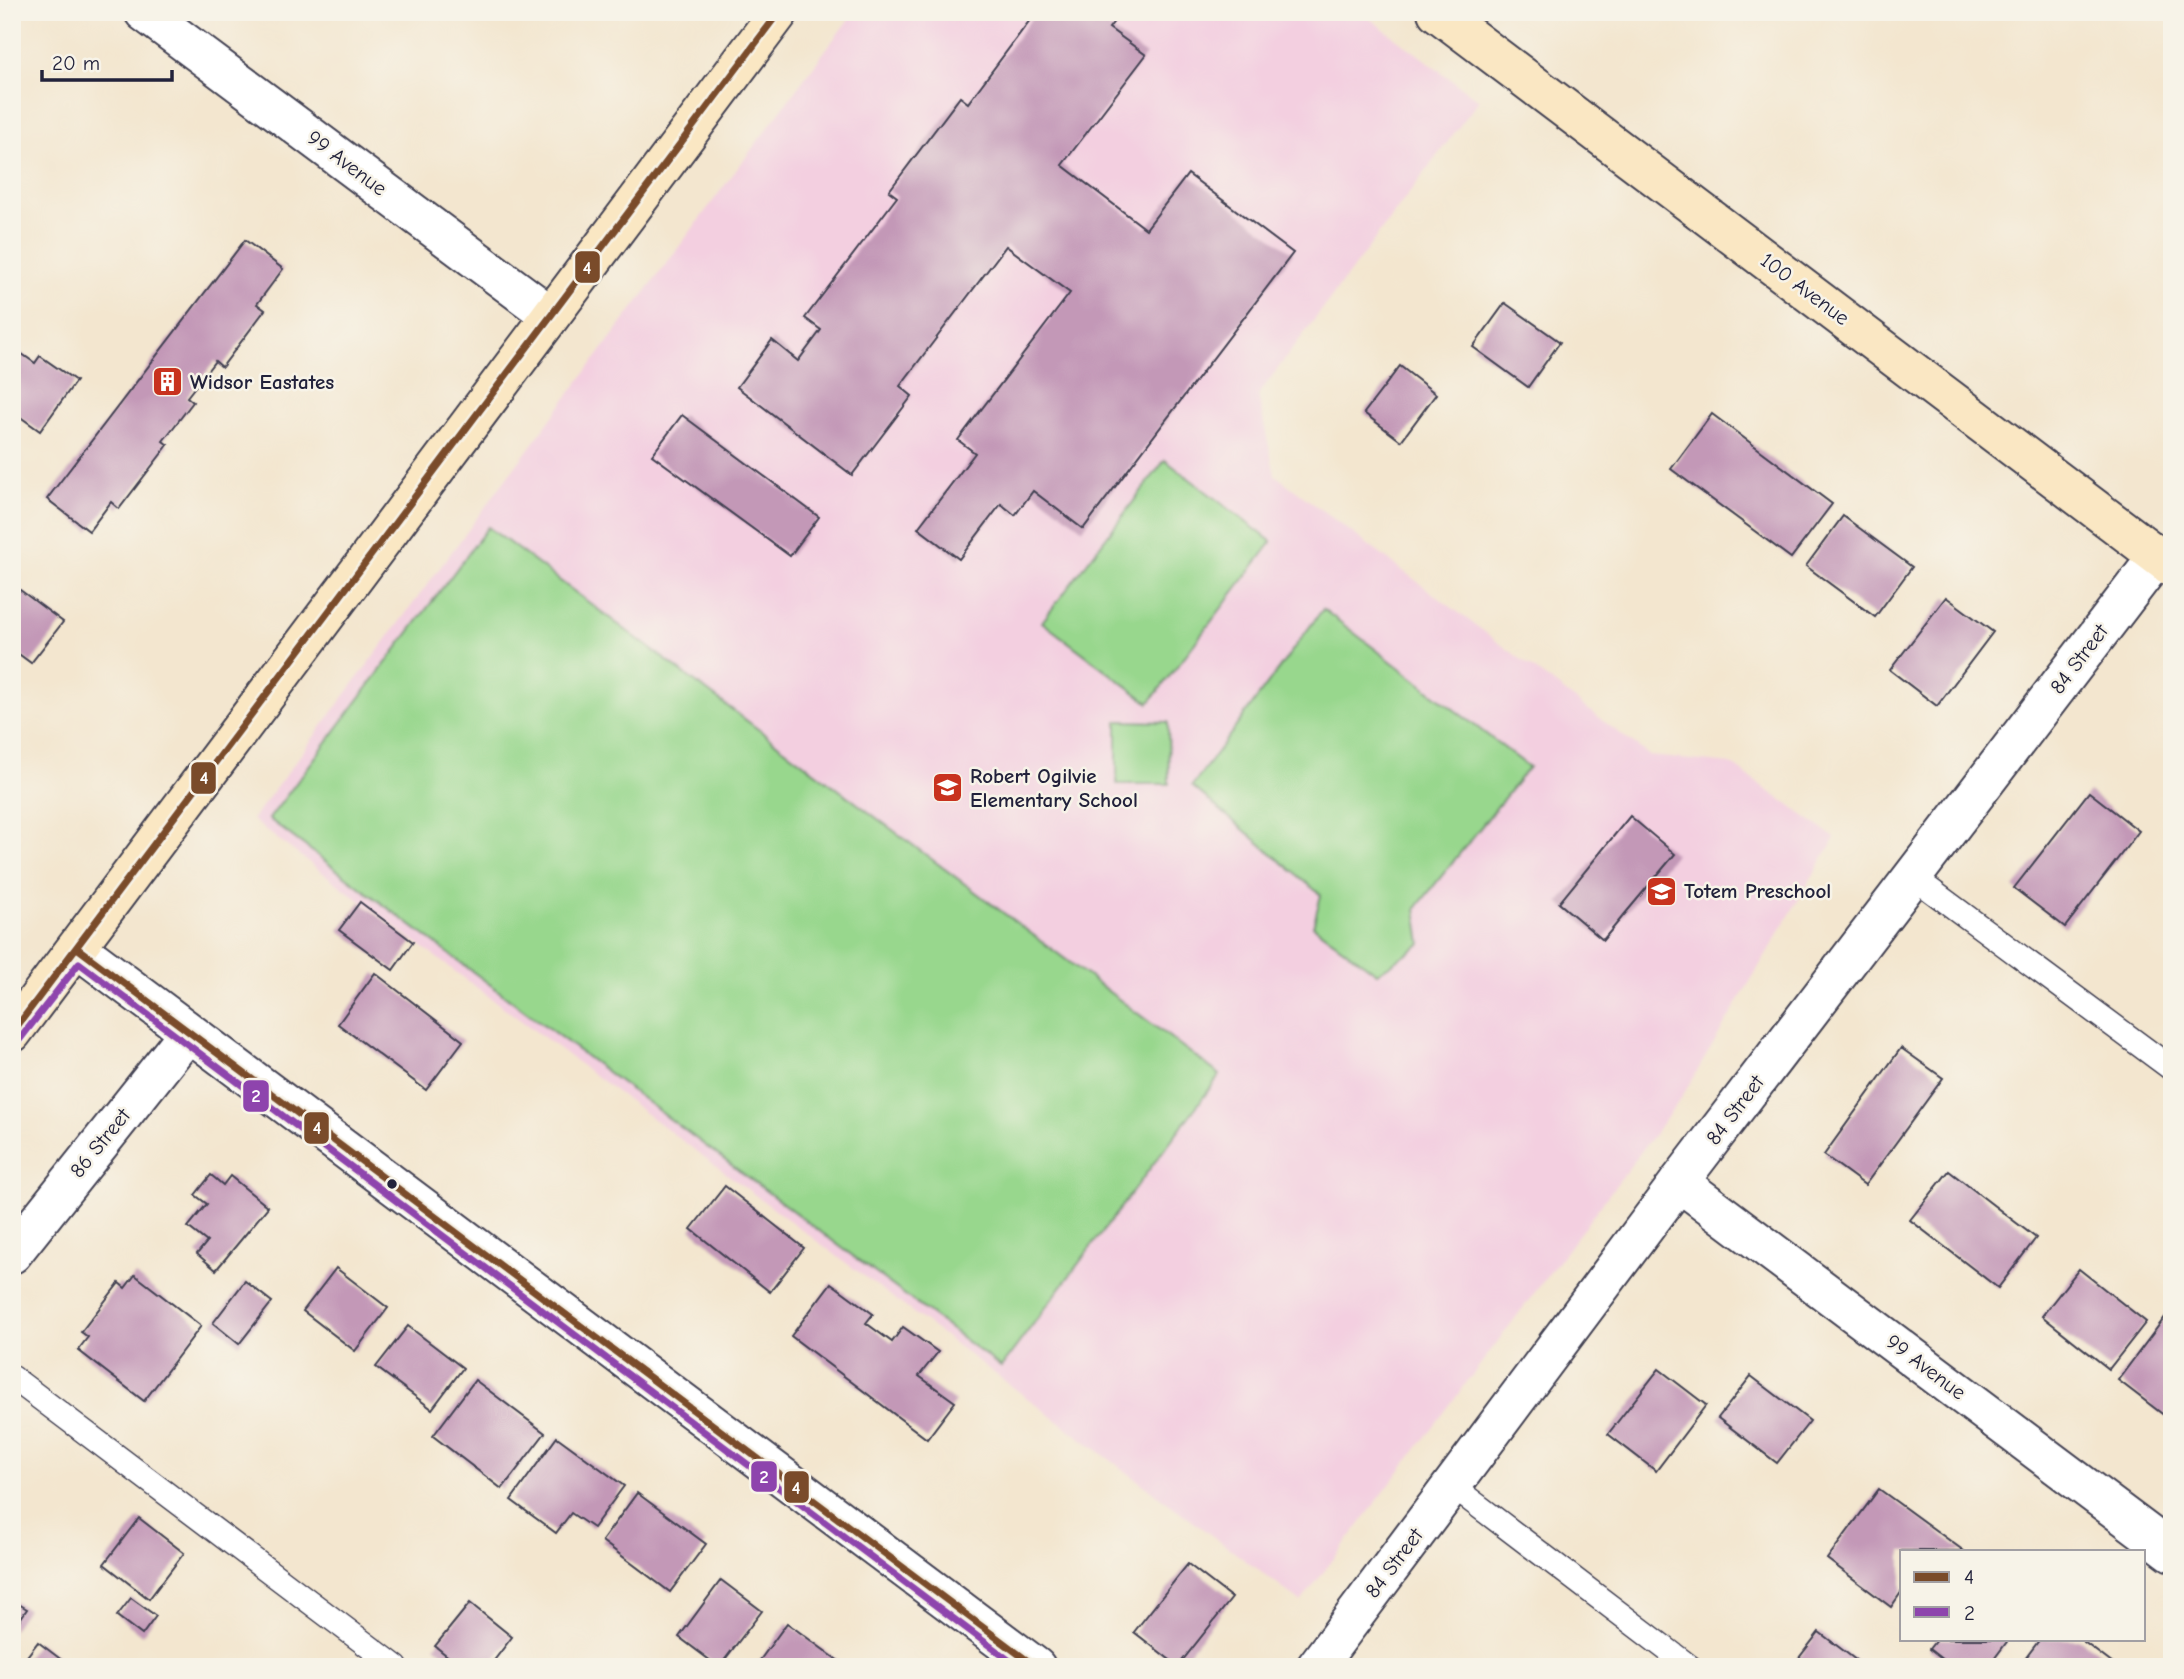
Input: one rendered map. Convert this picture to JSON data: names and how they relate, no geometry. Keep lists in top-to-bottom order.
{
  "streets": {
    "main road": ["100 Avenue"],
    "street": ["99 Avenue", "84 Street", "86 Street"]
  },
  "crossings": [
    ["99 Avenue", "84 Street"],
    ["100 Avenue", "84 Street"]
  ],
  "places": {
    "building": ["Widsor Eastates"],
    "school or university": ["Robert Ogilvie Elementary School", "Totem Preschool"]
  },
  "lines": ["transit line 4", "transit line 2"],
  "legend": ["4", "2"],
  "scale_bar": "20 m"
}
